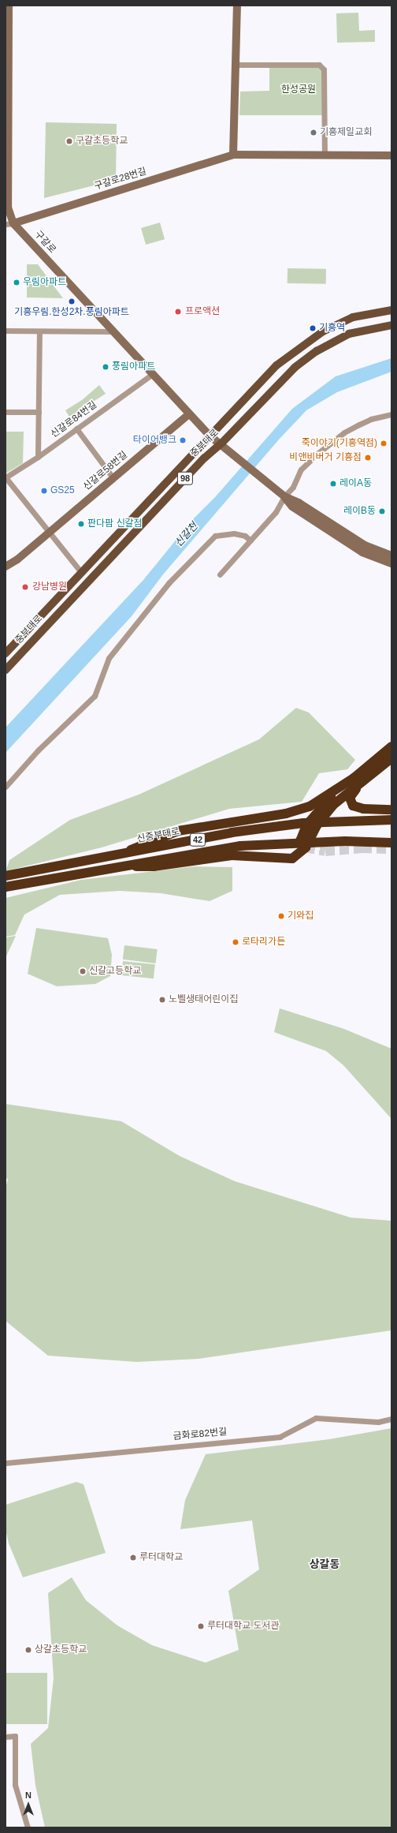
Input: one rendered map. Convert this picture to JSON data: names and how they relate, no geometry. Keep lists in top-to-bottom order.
{
  "streets": {
    "highway": ["신중부대로", "42"],
    "main road": ["중부대로", "98"],
    "street": [
      "구갈로28번길",
      "구갈로",
      "신갈로84번길",
      "신갈로58번길",
      "금화로82번길"
    ]
  },
  "crossings": [
    ["구갈로28번길", "구갈로"],
    ["구갈로", "신갈로84번길"],
    ["구갈로", "중부대로"],
    ["구갈로", "신갈로58번길"]
  ],
  "districts": ["상갈동"],
  "water": ["신갈천"],
  "parks": ["한성공원"],
  "places": [
    "기흥제일교회",
    "구갈초등학교",
    "우림아파트",
    "기흥우림.한성2차.풍림아파트",
    "프로액션",
    "기흥역",
    "풍림아파트",
    "타이어뱅크",
    "죽이야기(기흥역점)",
    "비앤비버거 기흥점",
    "레이A동",
    "GS25",
    "레이B동",
    "판다팜 신갈점",
    "강남병원",
    "기와집",
    "로타리가든",
    "신갈고등학교",
    "노벨생태어린이집",
    "루터대학교",
    "루터대학교 도서관",
    "상갈초등학교"
  ],
  "north": "top"
}
